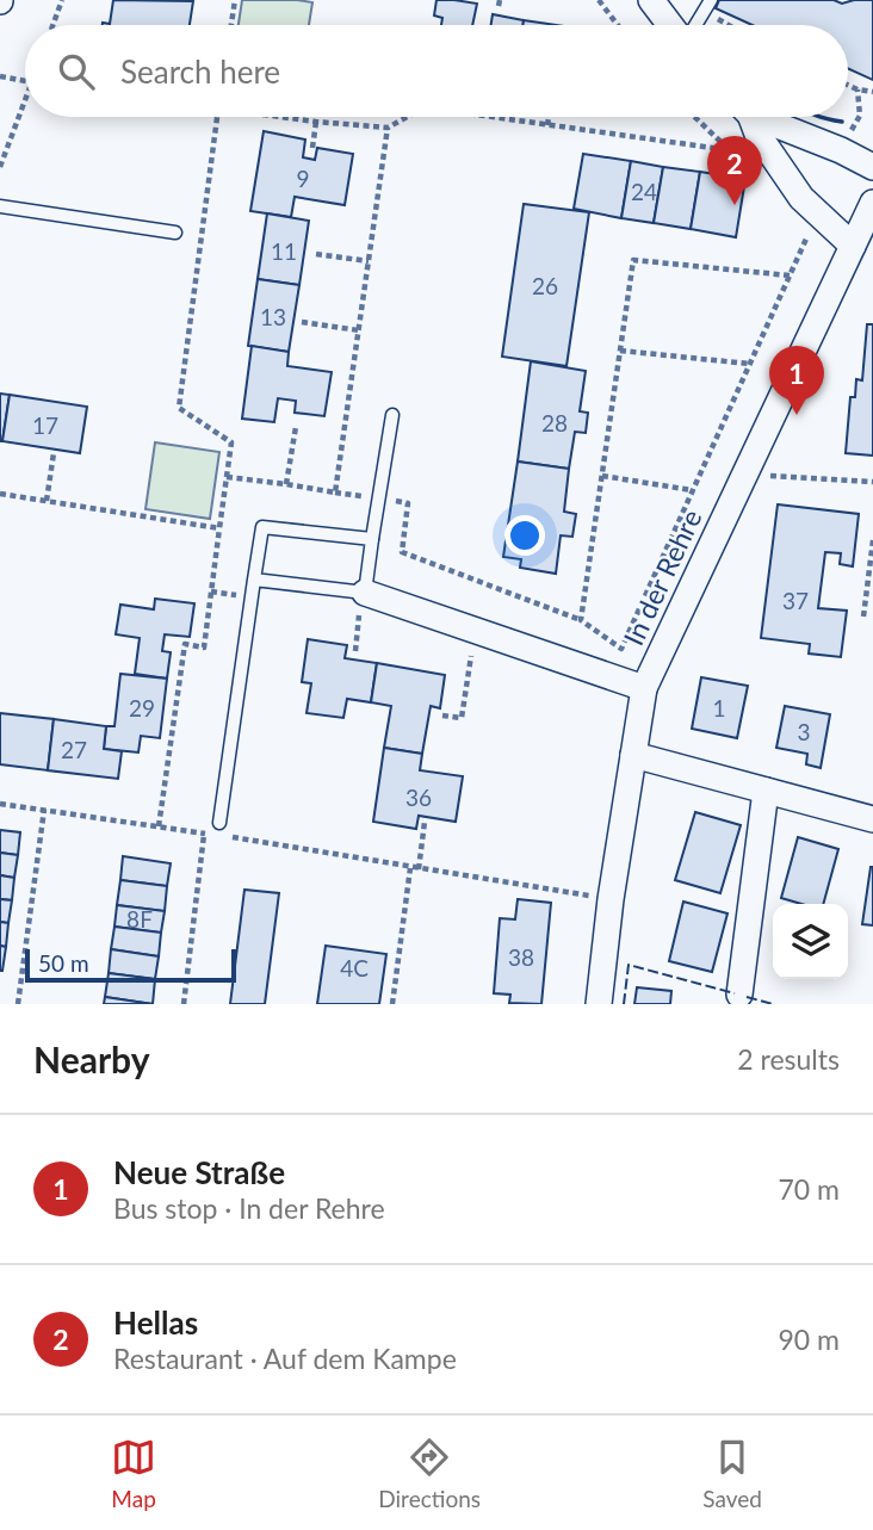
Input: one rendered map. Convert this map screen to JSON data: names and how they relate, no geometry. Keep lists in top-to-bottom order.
{
  "streets": {
    "street": ["In der Rehre"]
  },
  "house_numbers": [
    "9",
    "24",
    "11",
    "26",
    "13",
    "28",
    "17",
    "37",
    "29",
    "1",
    "3",
    "27",
    "36",
    "8F",
    "38",
    "4C"
  ],
  "scale_bar": "50 m",
  "page": {
    "search": "Search here",
    "pins": ["2", "1"],
    "scale": "50 m",
    "heading": ["Nearby", "2 results"],
    "list": [
      {
        "mark": "1",
        "name": "Neue Straße",
        "note": "Bus stop · In der Rehre",
        "value": "70 m"
      },
      {
        "mark": "2",
        "name": "Hellas",
        "note": "Restaurant · Auf dem Kampe",
        "value": "90 m"
      }
    ],
    "nav": ["Map", "Directions", "Saved"]
  }
}
